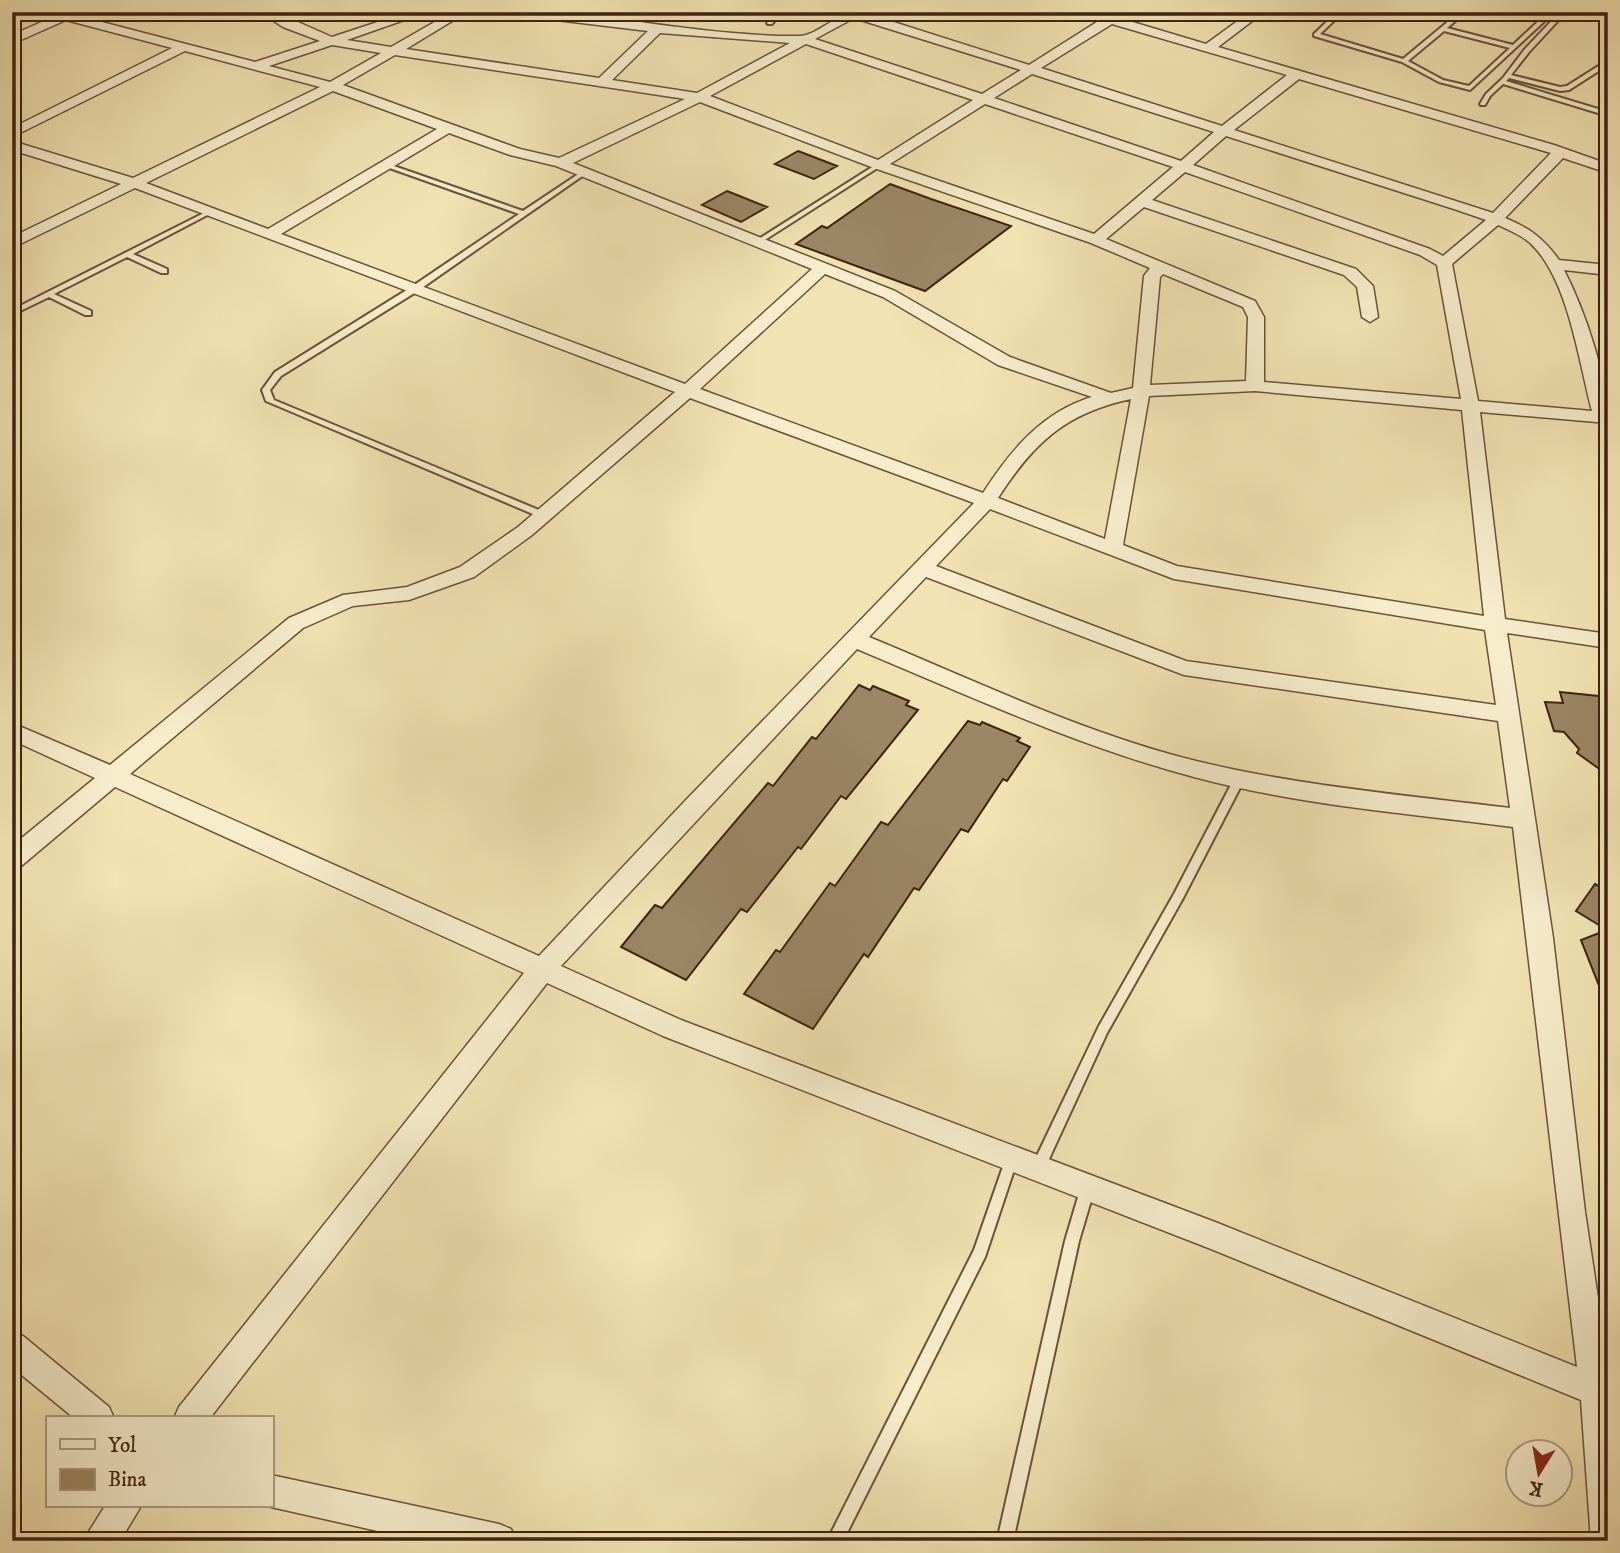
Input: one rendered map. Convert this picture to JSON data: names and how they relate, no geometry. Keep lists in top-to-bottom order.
{
  "legend": ["Yol", "Bina"],
  "north": "bottom"
}
